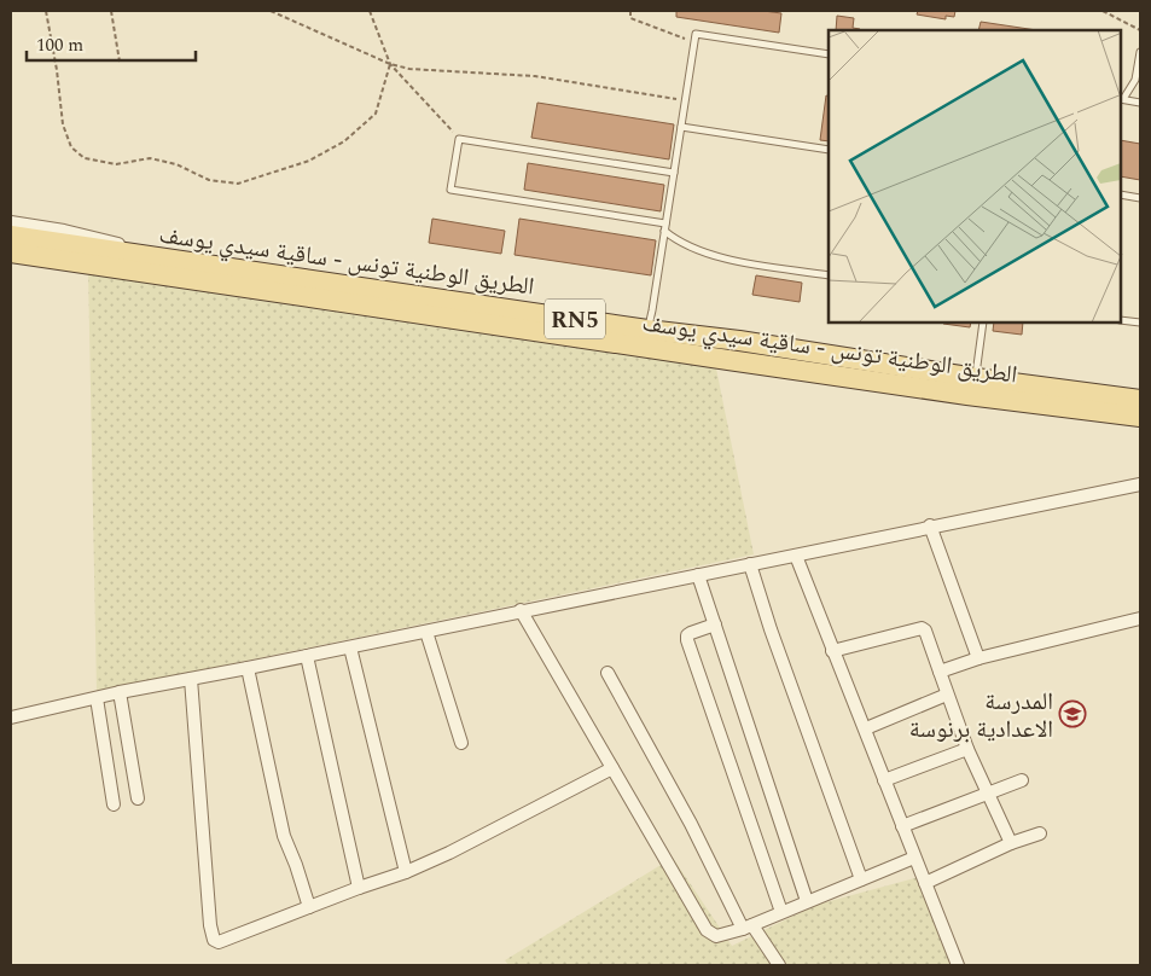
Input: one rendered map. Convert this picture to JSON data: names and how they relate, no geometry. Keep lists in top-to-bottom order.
{
  "streets": {
    "main road": ["الطريق الوطنية تونس - ساقية سيدي يوسف", "RN5"]
  },
  "places": {
    "school or university": ["المدرسة الاعدادية برنوسة"]
  },
  "scale_bar": "100 m"
}
